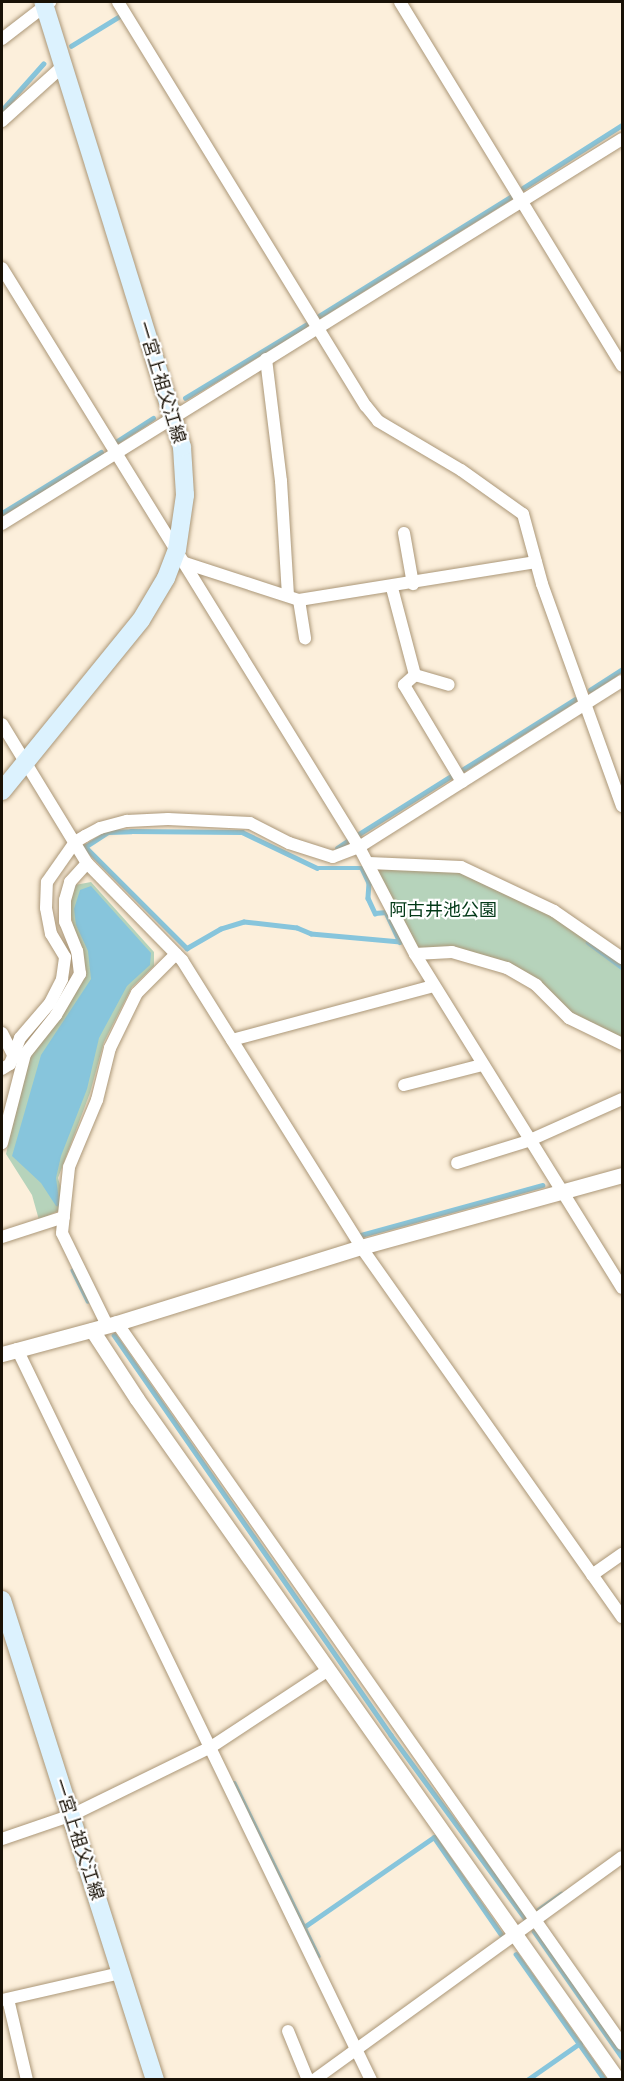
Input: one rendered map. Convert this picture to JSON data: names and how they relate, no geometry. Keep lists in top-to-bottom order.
{
  "streets": {
    "main road": ["一宮上祖父江線"]
  },
  "parks": ["阿古井池公園"]
}
